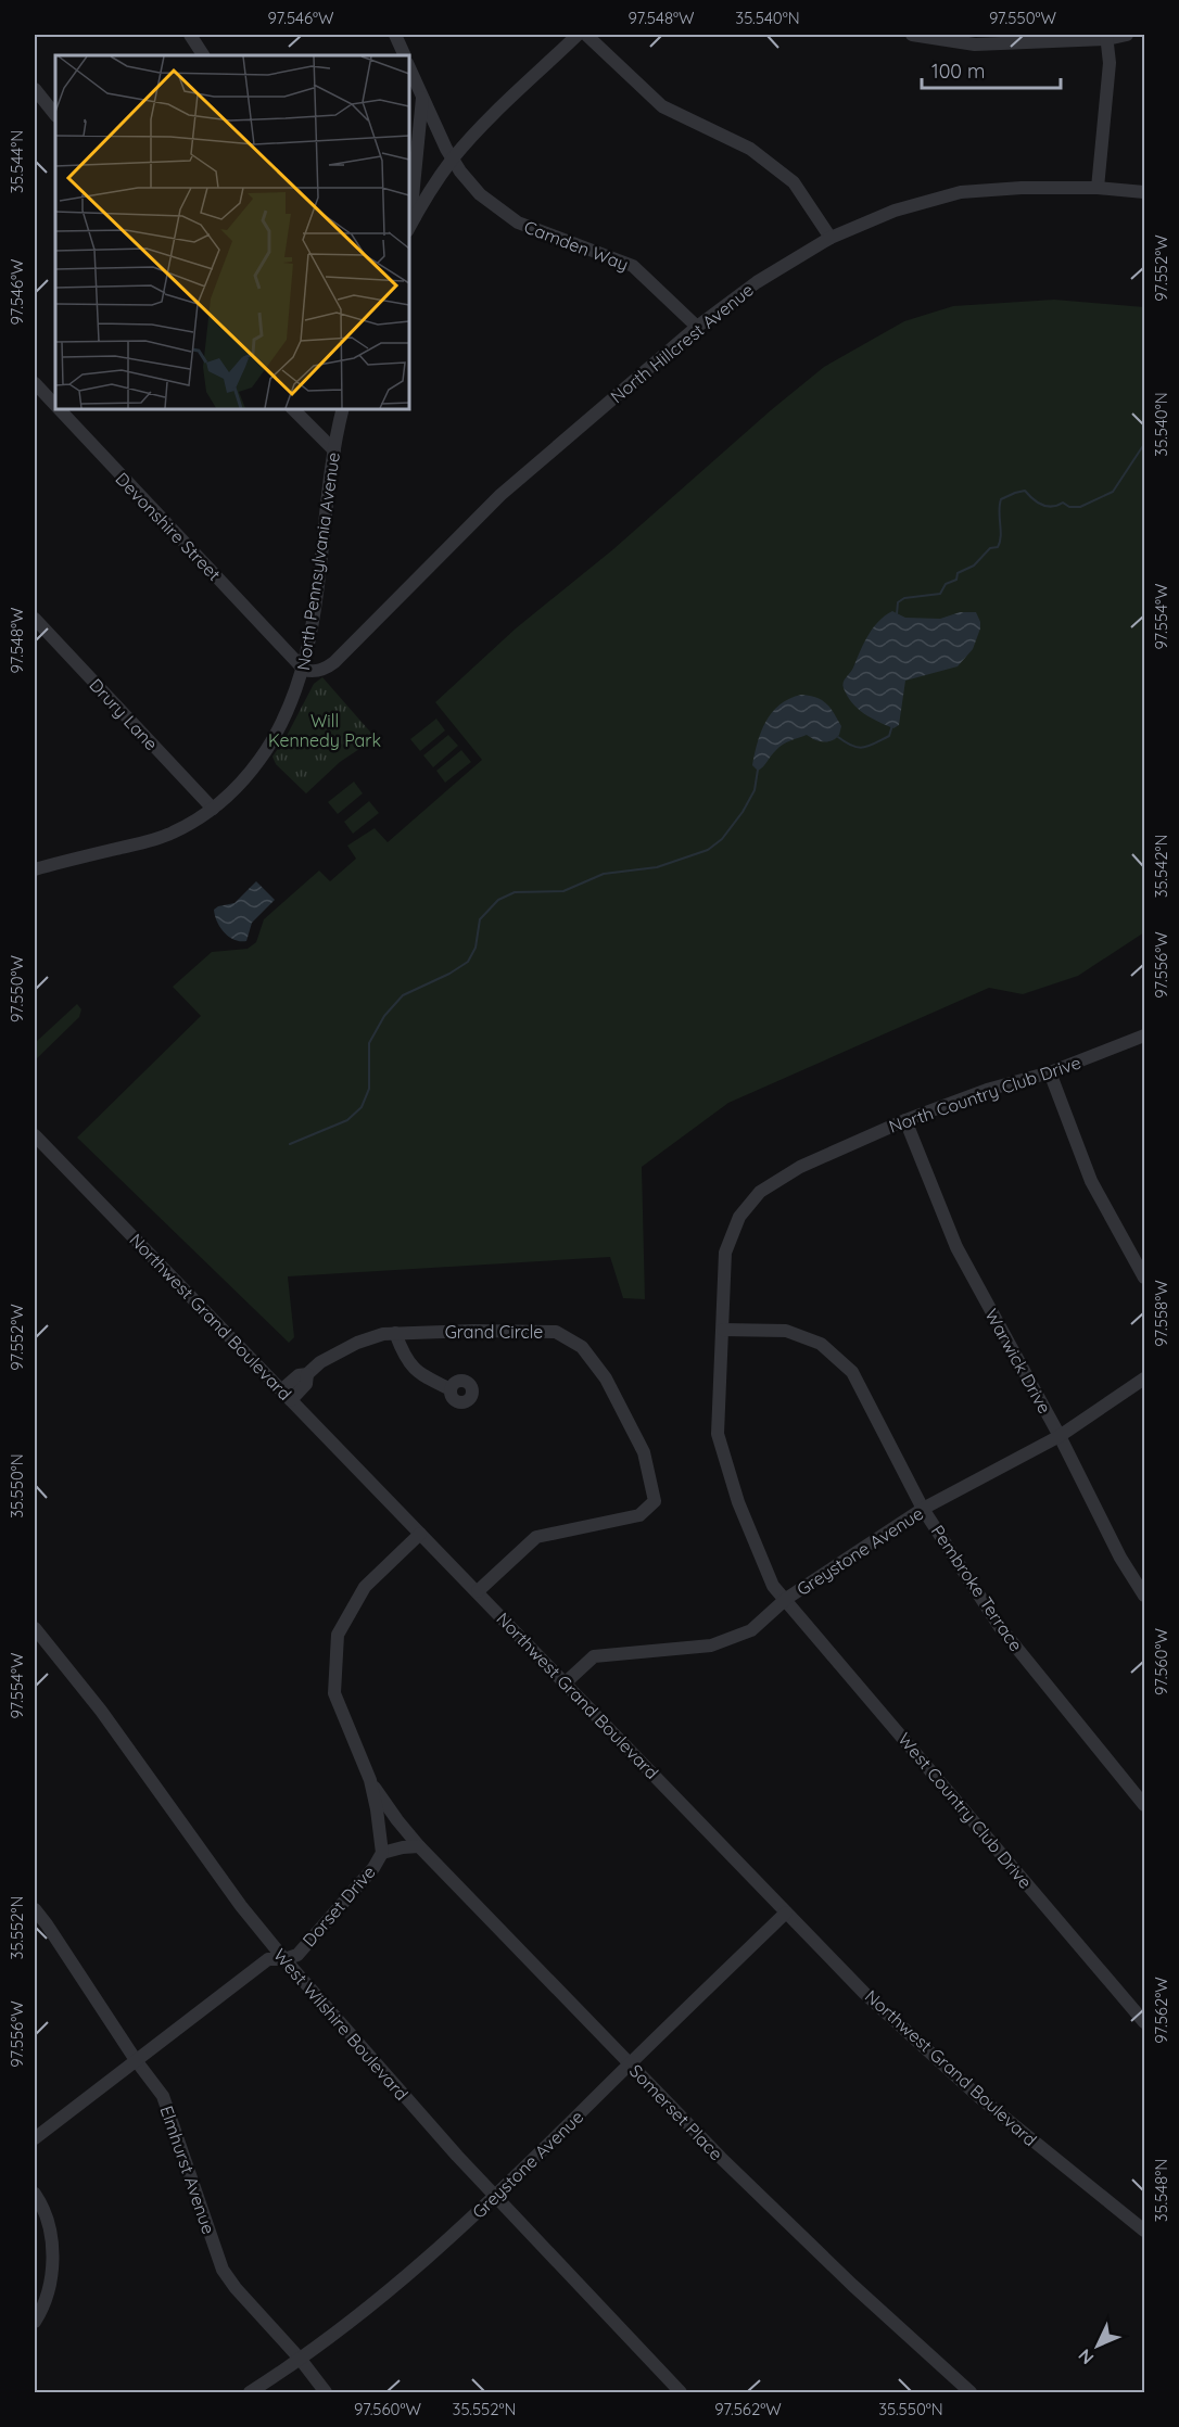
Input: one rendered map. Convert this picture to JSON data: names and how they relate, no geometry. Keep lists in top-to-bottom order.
{
  "streets": {
    "street": [
      "Camden Way",
      "North Hillcrest Avenue",
      "Devonshire Street",
      "North Pennsylvania Avenue",
      "Drury Lane",
      "North Country Club Drive",
      "Northwest Grand Boulevard",
      "Grand Circle",
      "Warwick Drive",
      "Greystone Avenue",
      "Pembroke Terrace",
      "West Country Club Drive",
      "Dorset Drive",
      "West Wilshire Boulevard",
      "Somerset Place",
      "Elmhurst Avenue"
    ]
  },
  "crossings": [
    ["Camden Way", "North Hillcrest Avenue"],
    ["North Hillcrest Avenue", "Devonshire Street"],
    ["North Hillcrest Avenue", "North Pennsylvania Avenue"],
    ["Devonshire Street", "North Pennsylvania Avenue"],
    ["North Pennsylvania Avenue", "Drury Lane"],
    ["North Country Club Drive", "Warwick Drive"],
    ["North Country Club Drive", "Greystone Avenue"],
    ["North Country Club Drive", "Pembroke Terrace"],
    ["North Country Club Drive", "West Country Club Drive"],
    ["Northwest Grand Boulevard", "Grand Circle"],
    ["Northwest Grand Boulevard", "Greystone Avenue"],
    ["Northwest Grand Boulevard", "Dorset Drive"],
    ["Warwick Drive", "Greystone Avenue"],
    ["Greystone Avenue", "Pembroke Terrace"],
    ["Greystone Avenue", "West Country Club Drive"],
    ["Greystone Avenue", "West Wilshire Boulevard"],
    ["Greystone Avenue", "Somerset Place"],
    ["Greystone Avenue", "Elmhurst Avenue"],
    ["Dorset Drive", "West Wilshire Boulevard"],
    ["Dorset Drive", "Somerset Place"],
    ["Dorset Drive", "Elmhurst Avenue"]
  ],
  "parks": ["Will Kennedy Park"],
  "scale_bar": "100 m",
  "north": "bottom left",
  "coordinates": [
    "97.546°W",
    "97.548°W",
    "35.540°N",
    "97.550°W",
    "35.544°N",
    "97.552°W",
    "97.554°W",
    "35.542°N",
    "97.556°W",
    "97.558°W",
    "35.550°N",
    "97.560°W",
    "35.552°N",
    "97.562°W",
    "35.548°N"
  ]
}
